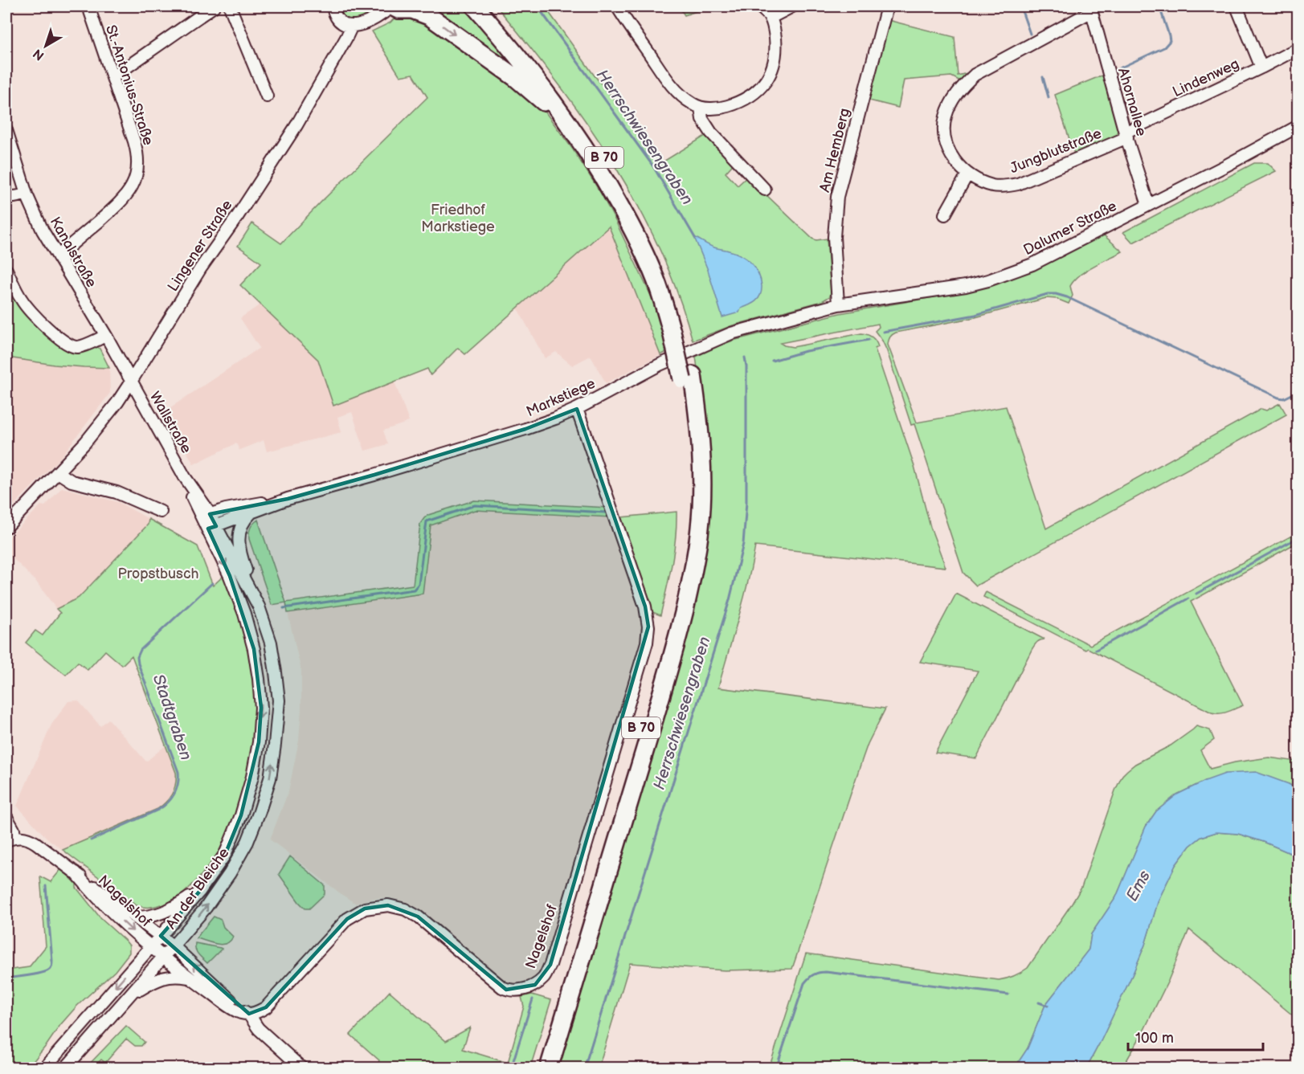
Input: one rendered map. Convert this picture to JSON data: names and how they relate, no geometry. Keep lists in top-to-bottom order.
{
  "streets": {
    "highway": ["B 70"],
    "street": [
      "Lindenweg",
      "St.-Antonius-Straße",
      "Ahornallee",
      "Am Hemberg",
      "Jungblutstraße",
      "Dalumer Straße",
      "Lingener Straße",
      "Kanalstraße",
      "Markstiege",
      "Wallstraße",
      "An der Bleiche",
      "Nagelshof"
    ]
  },
  "crossings": [
    ["Lindenweg", "Ahornallee"],
    ["Lindenweg", "Jungblutstraße"],
    ["St.-Antonius-Straße", "Kanalstraße"],
    ["Ahornallee", "Jungblutstraße"],
    ["Ahornallee", "Dalumer Straße"],
    ["Am Hemberg", "Dalumer Straße"],
    ["Am Hemberg", "Markstiege"],
    ["Dalumer Straße", "Markstiege"],
    ["Lingener Straße", "Kanalstraße"],
    ["Lingener Straße", "Wallstraße"],
    ["Kanalstraße", "Wallstraße"],
    ["Markstiege", "Wallstraße"],
    ["Markstiege", "An der Bleiche"],
    ["Markstiege", "Nagelshof"],
    ["Wallstraße", "An der Bleiche"],
    ["An der Bleiche", "Nagelshof"]
  ],
  "water": ["Herrschwiesengraben", "Stadtgraben", "Ems"],
  "parks": ["Friedhof Markstiege", "Propstbusch"],
  "scale_bar": "100 m",
  "north": "bottom left"
}
